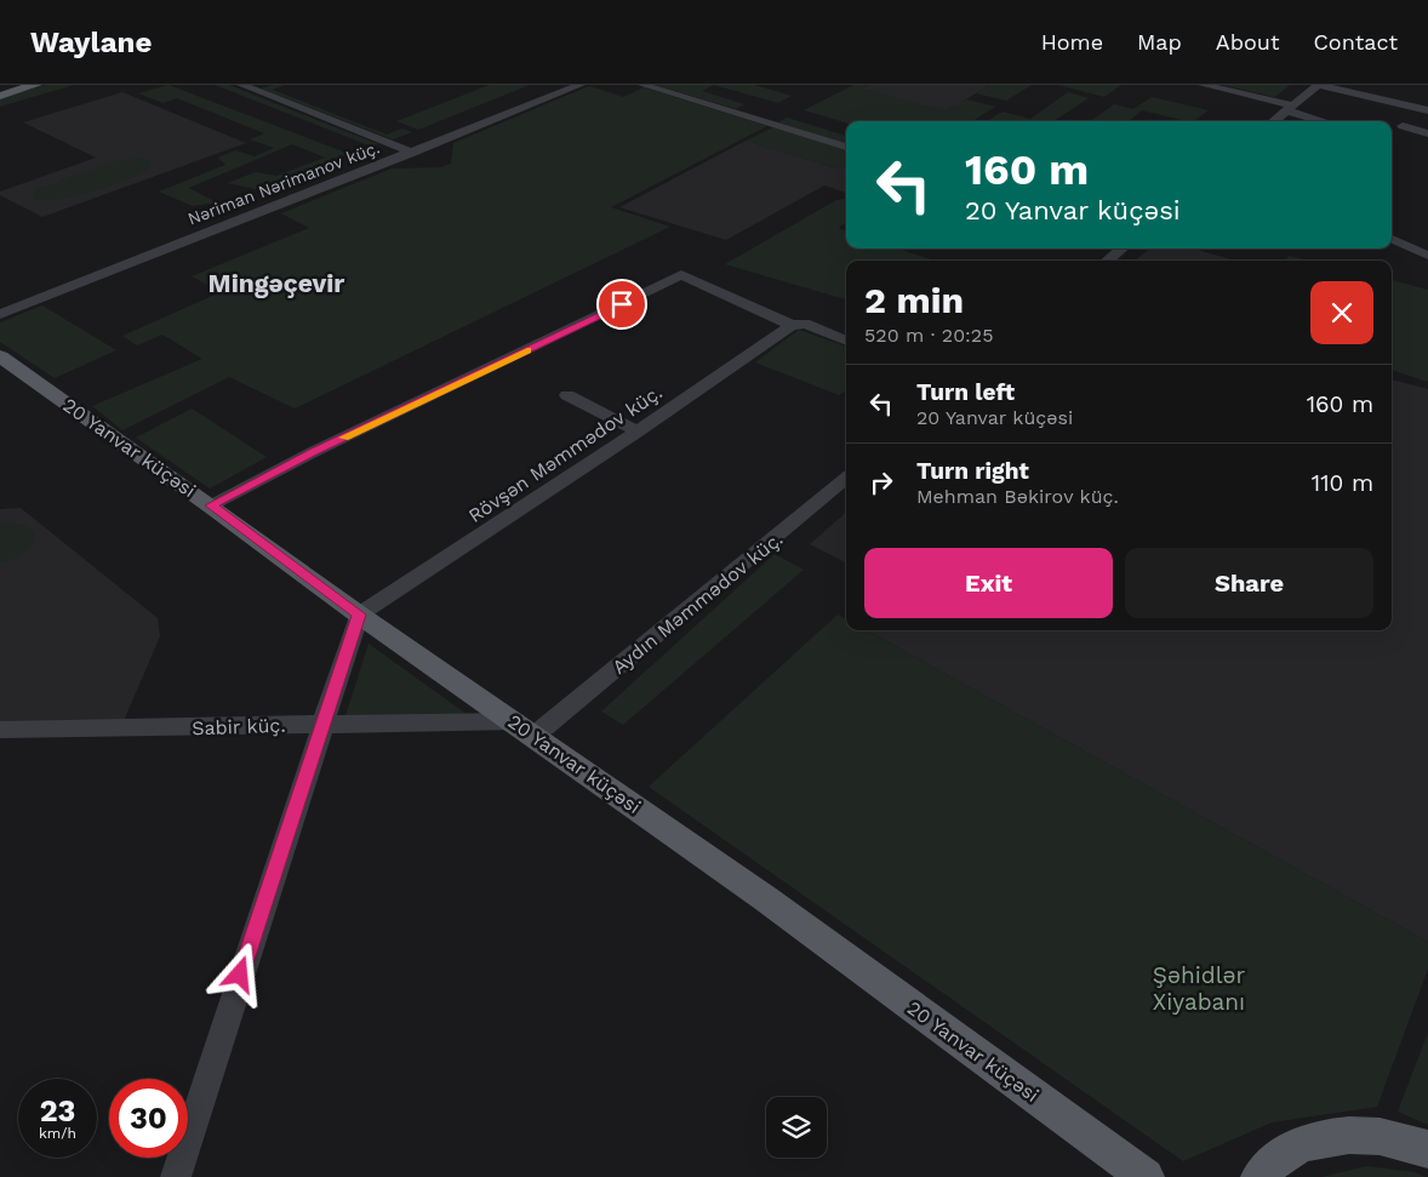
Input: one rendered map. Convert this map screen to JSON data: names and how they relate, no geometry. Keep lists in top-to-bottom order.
{
  "streets": {
    "main road": ["20 Yanvar küçəsi"],
    "street": [
      "Nəriman Nərimanov küç.",
      "Rövşən Məmmədov küç.",
      "Aydın Məmmədov küç.",
      "Sabir küç."
    ]
  },
  "crossings": [
    ["20 Yanvar küçəsi", "Rövşən Məmmədov küç."],
    ["20 Yanvar küçəsi", "Sabir küç."]
  ],
  "districts": ["Mingəçevir"],
  "parks": ["Şəhidlər Xiyabanı"],
  "page": {
    "header": "Waylane",
    "nav": [
      "Home",
      "Map",
      "About",
      "Contact"
    ],
    "turn": ["160 m", "20 Yanvar küçəsi"],
    "heading": ["2 min", "520 m · 20:25"],
    "list": [
      {
        "name": "Turn left",
        "note": "20 Yanvar küçəsi",
        "value": "160 m"
      },
      {
        "name": "Turn right",
        "note": "Mehman Bəkirov küç.",
        "value": "110 m"
      }
    ],
    "buttons": ["Exit", "Share"],
    "speed": "23 km/h",
    "limit": "30"
  }
}
